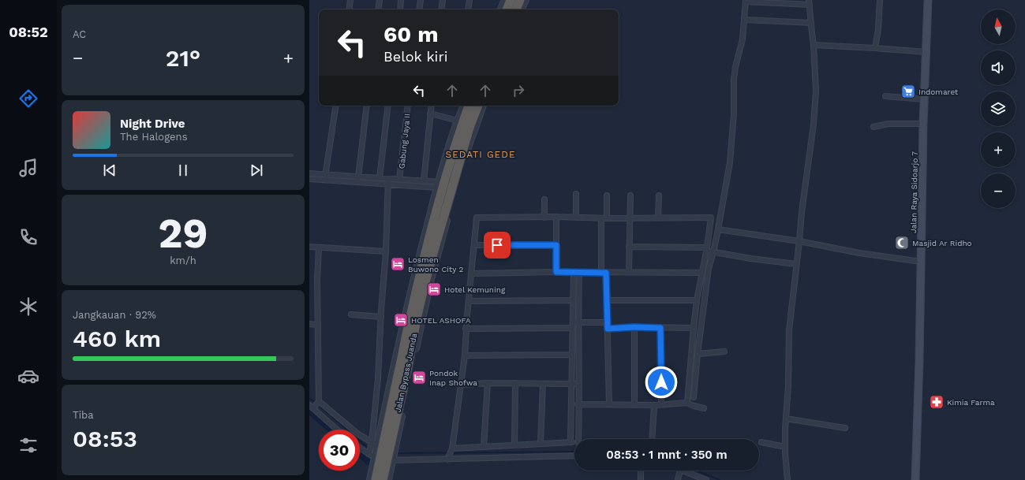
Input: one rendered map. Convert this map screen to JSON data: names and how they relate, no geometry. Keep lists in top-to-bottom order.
{
  "streets": {
    "highway": ["Jalan Bypass Juanda"],
    "main road": ["Jalan Raya Sidoarjo 7"],
    "street": ["Gabung Jaya II"]
  },
  "districts": ["SEDATI GEDE"],
  "places": {
    "supermarket": ["Indomaret"],
    "mosque": ["Masjid Ar Ridho"],
    "hotel": [
      "Losmen Buwono City 2",
      "Hotel Kemuning",
      "HOTEL ASHOFA",
      "Pondok Inap Shofwa"
    ],
    "pharmacy": ["Kimia Farma"]
  },
  "north": "top",
  "page": {
    "tabs": "08:52",
    "tile": [
      "AC",
      ["29", "km/h"],
      ["Jangkauan · 92%", "460 km"],
      ["Tiba", "08:53"]
    ],
    "map_buttons": ["+", "−"],
    "turn": ["60 m", "Belok kiri"],
    "heat": ["−", "21°", "+"],
    "song": ["Night Drive", "The Halogens"],
    "limit": "30",
    "trip": "08:53 · 1 mnt · 350 m"
  }
}
